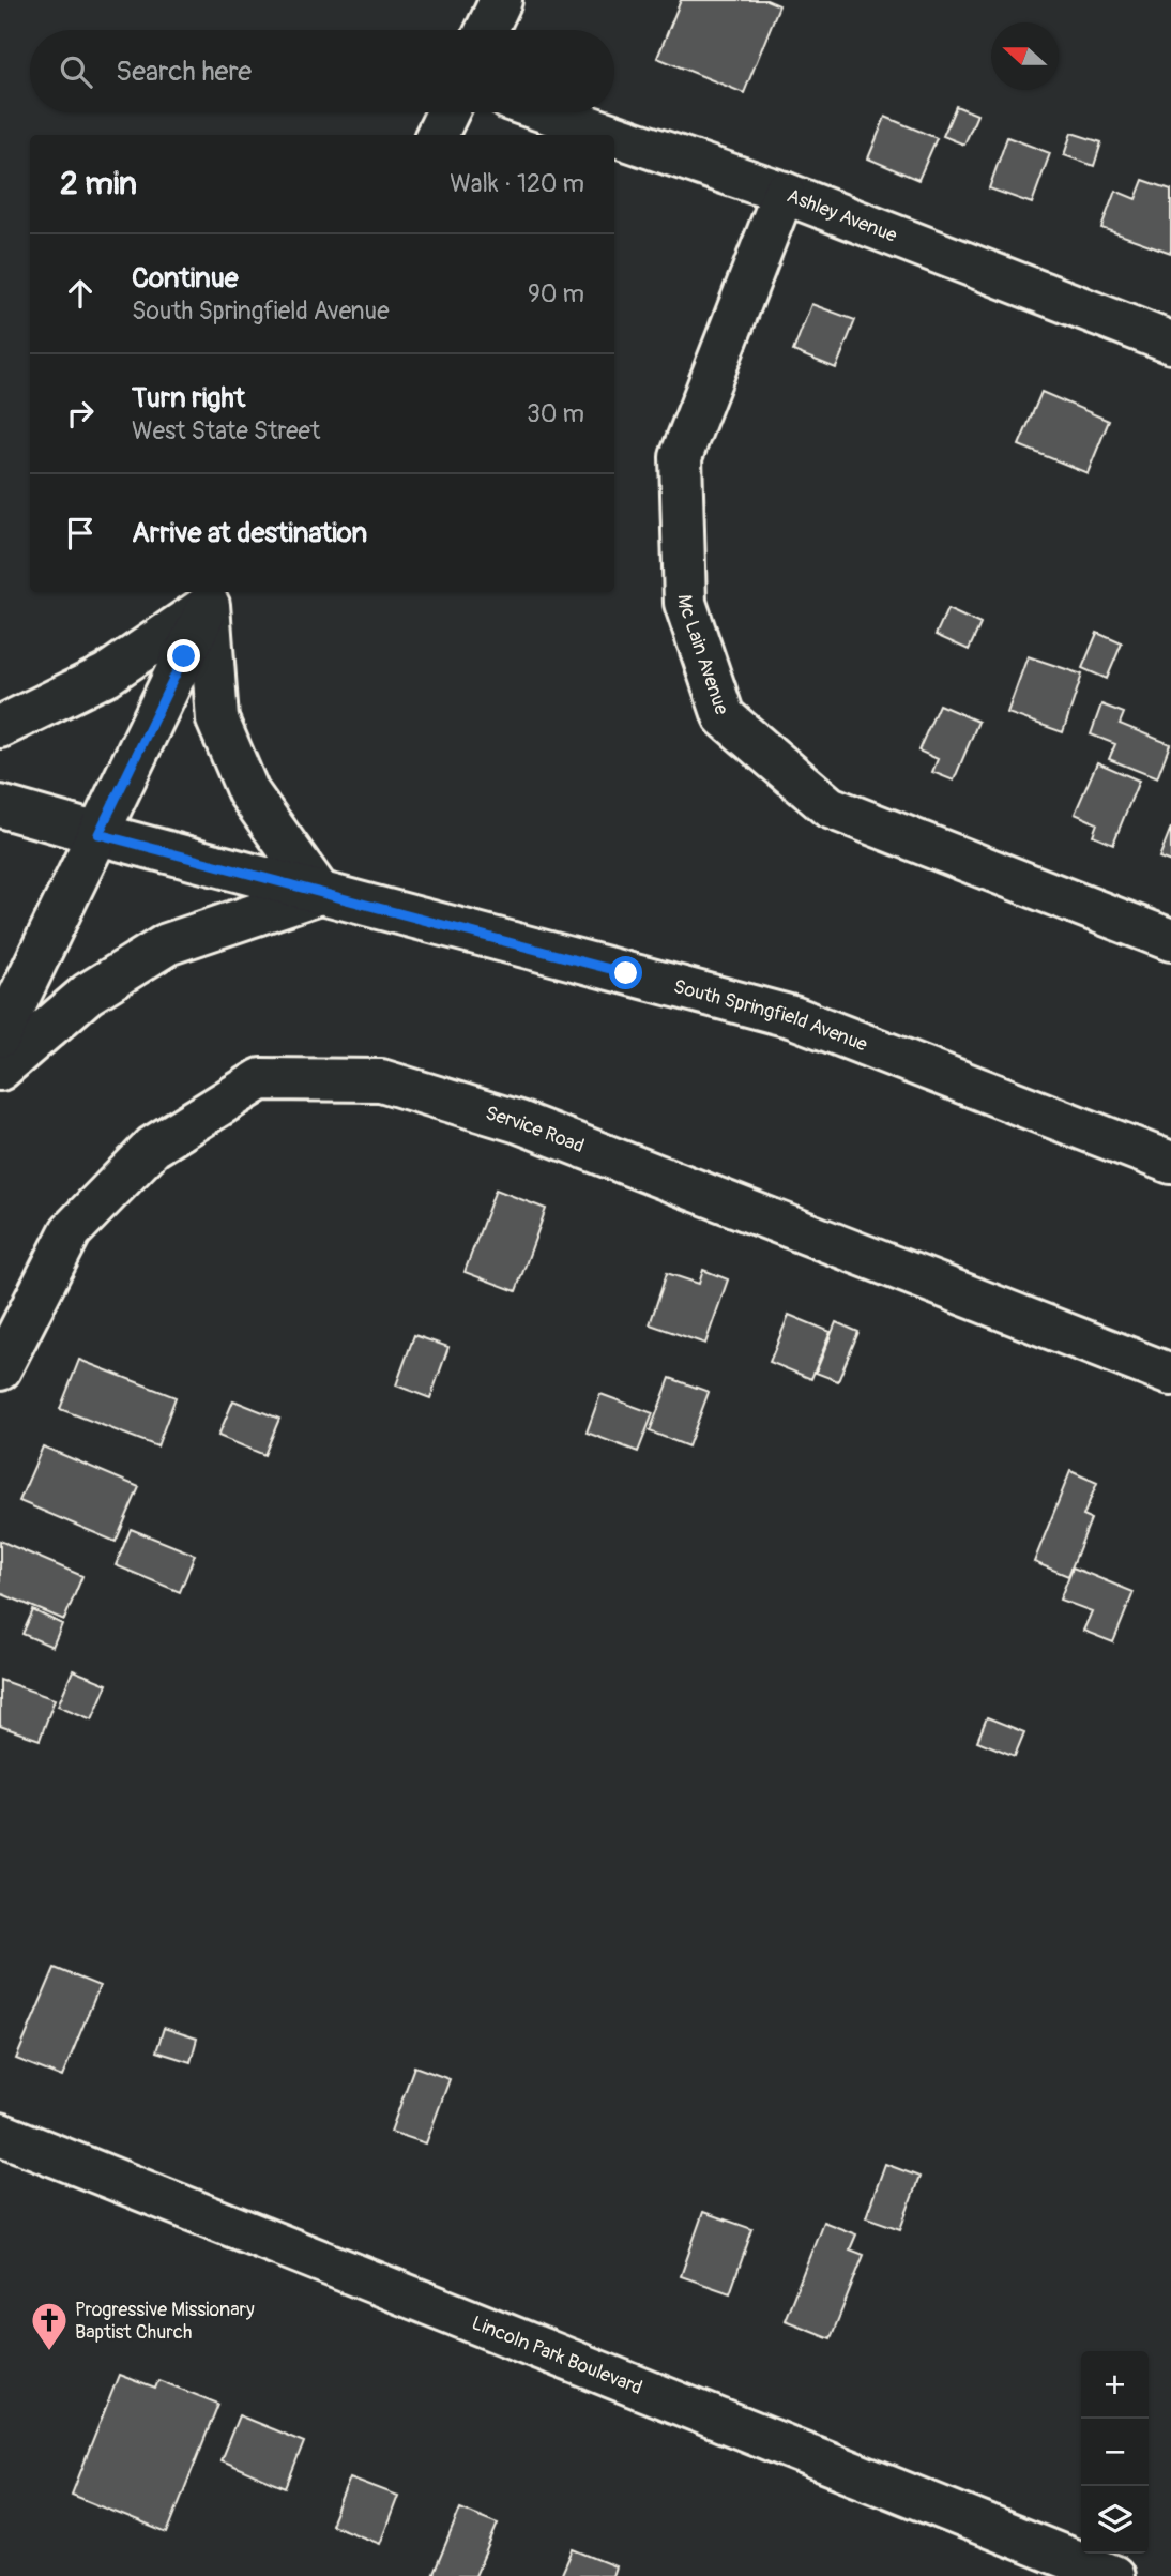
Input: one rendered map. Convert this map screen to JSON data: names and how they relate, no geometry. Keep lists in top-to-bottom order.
{
  "streets": {
    "street": [
      "Ashley Avenue",
      "Mc Lain Avenue",
      "South Springfield Avenue",
      "Service Road",
      "Lincoln Park Boulevard"
    ]
  },
  "crossings": [
    ["Ashley Avenue", "Mc Lain Avenue"]
  ],
  "places": {
    "church": ["Progressive Missionary Baptist Church"]
  },
  "north": "left",
  "page": {
    "search": "Search here",
    "heading": ["2 min", "Walk · 120 m"],
    "list": [
      ["Continue", "South Springfield Avenue", "90 m"],
      ["Turn right", "West State Street", "30 m"],
      "Arrive at destination"
    ],
    "map_buttons": ["+", "−"]
  }
}
